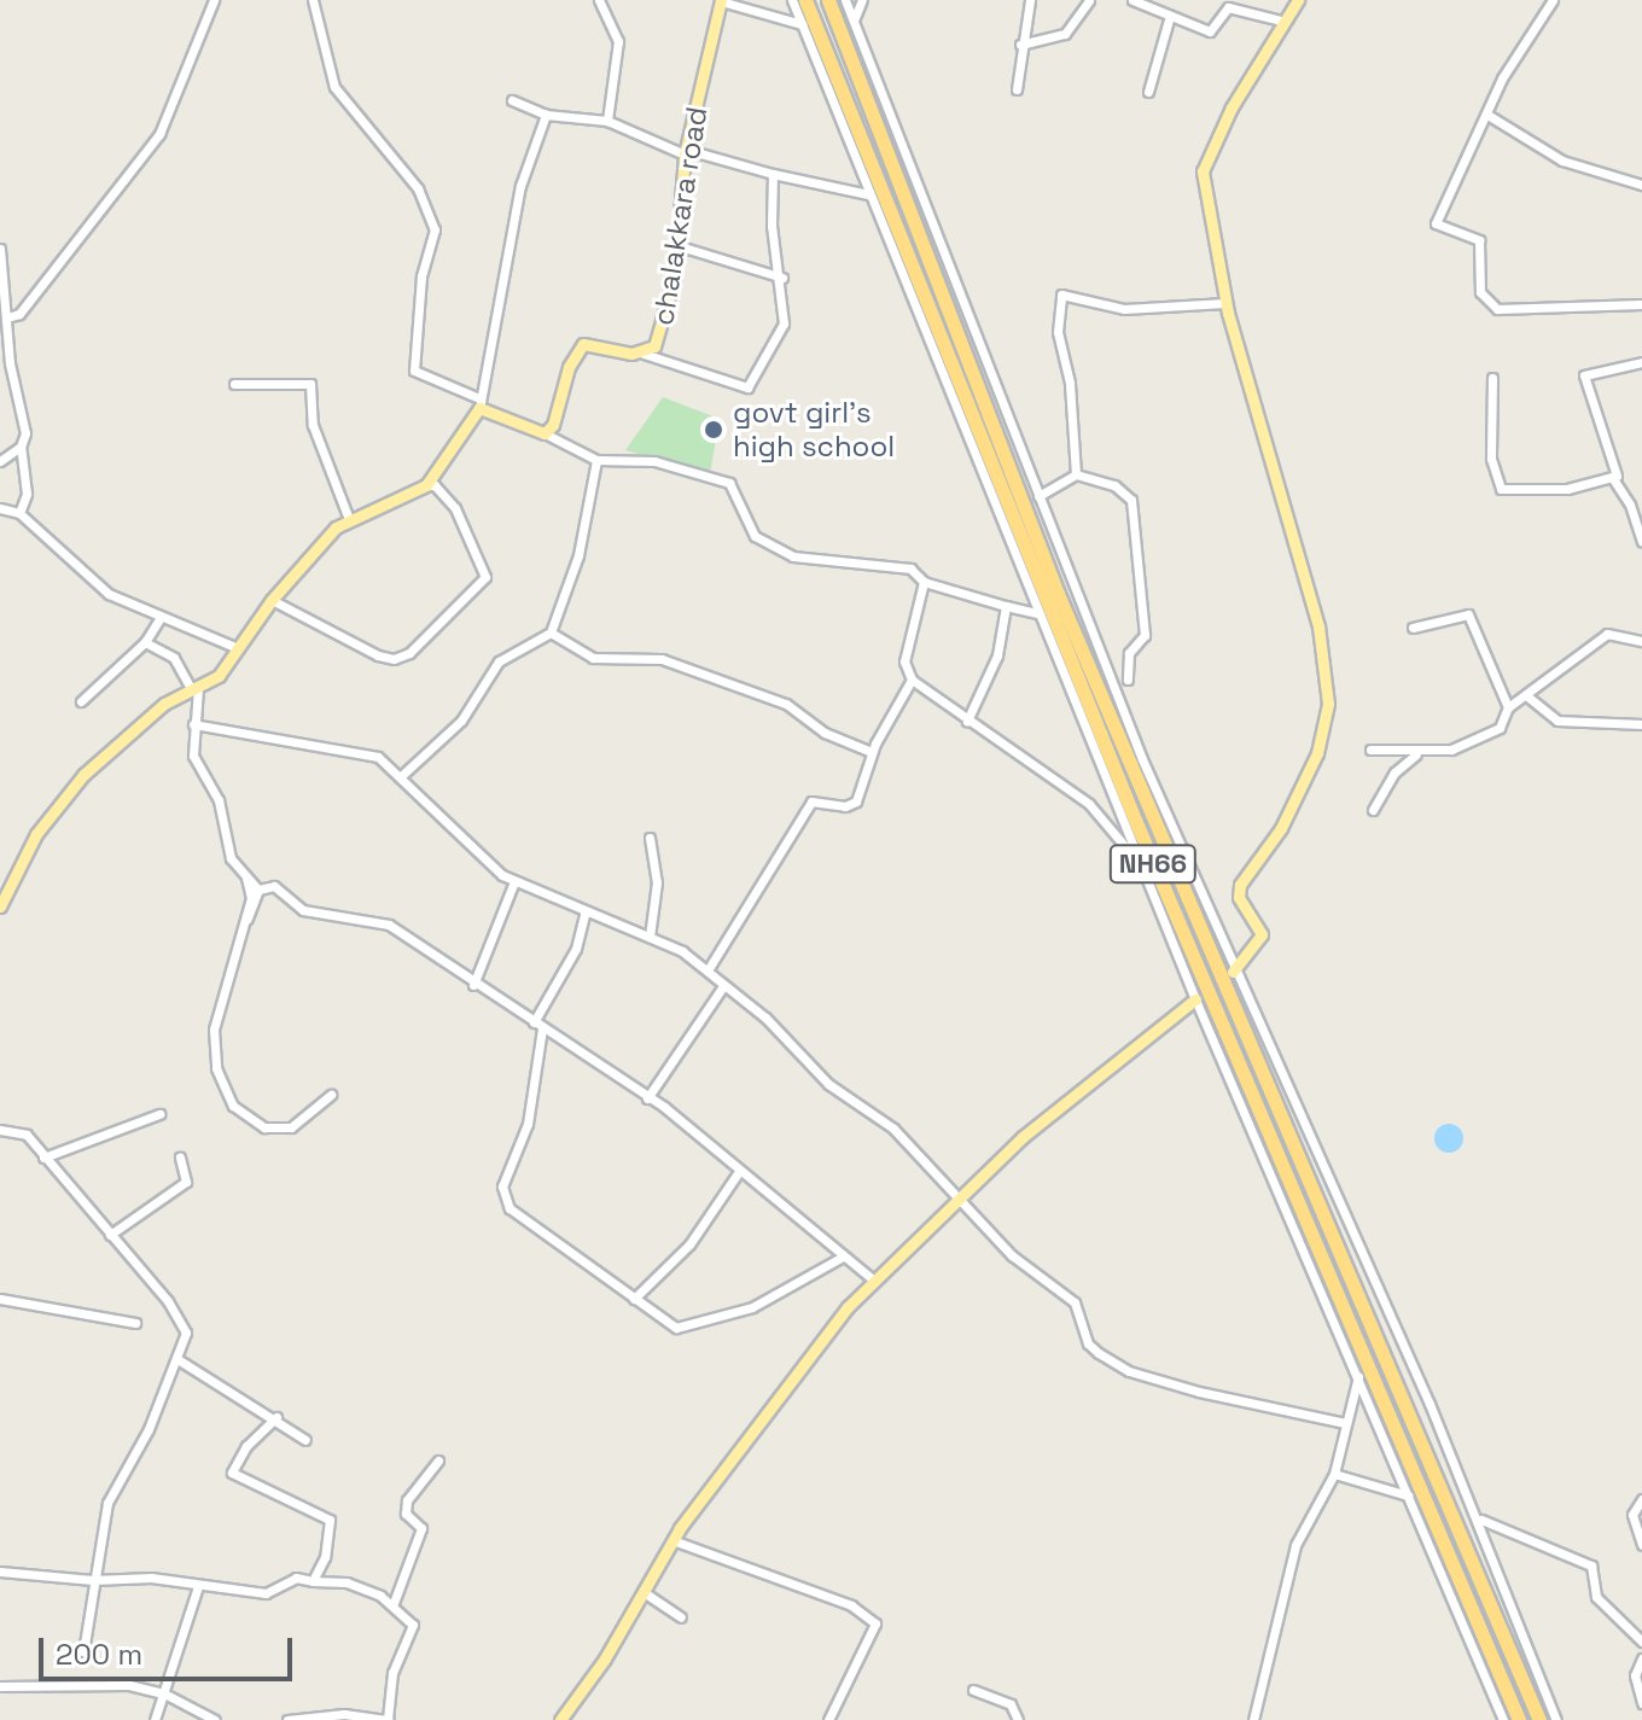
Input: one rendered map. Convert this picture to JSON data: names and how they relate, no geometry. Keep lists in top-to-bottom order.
{
  "streets": {
    "highway": ["NH66"],
    "main road": ["chalakkara road"]
  },
  "places": ["govt girl's high school"],
  "scale_bar": "200 m"
}
